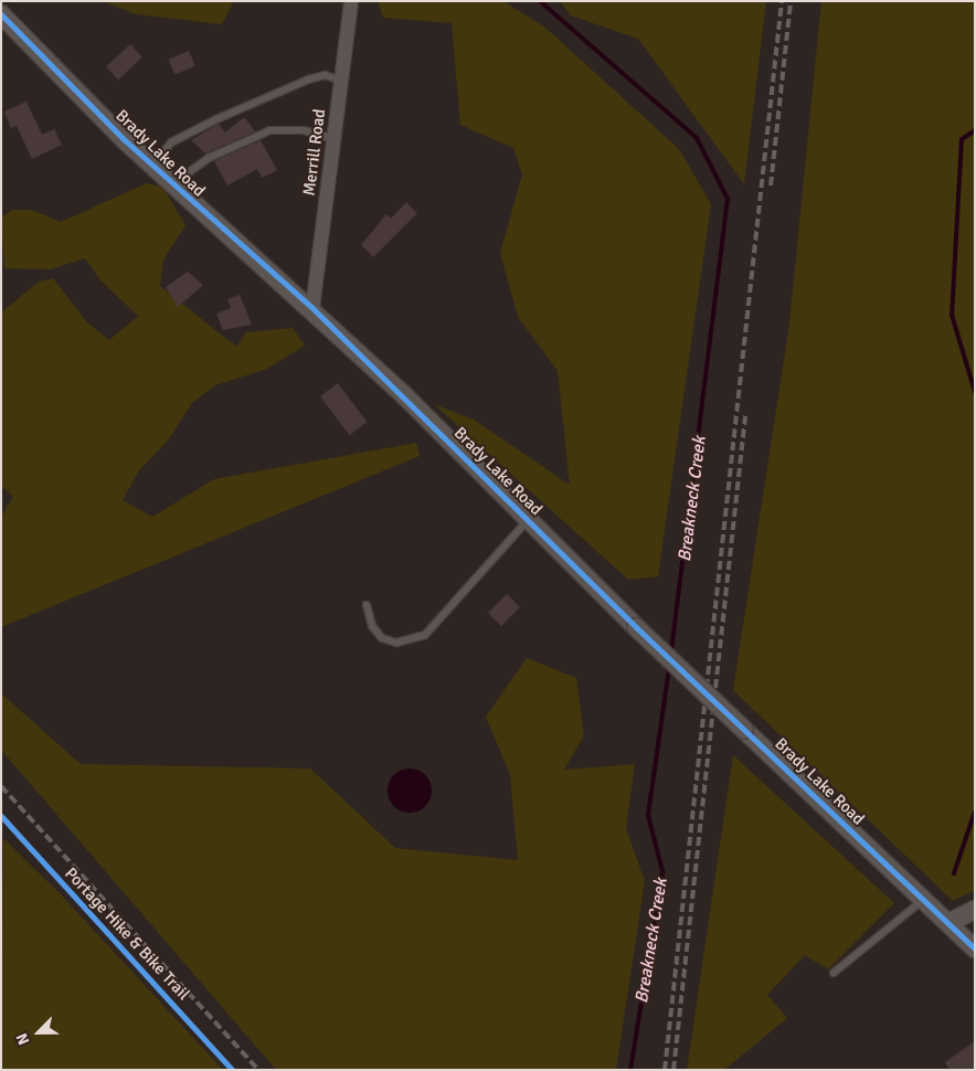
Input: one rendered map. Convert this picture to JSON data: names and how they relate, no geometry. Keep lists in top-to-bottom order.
{
  "streets": {
    "street": ["Merrill Road", "Brady Lake Road"],
    "cycle path": ["Portage Hike & Bike Trail"]
  },
  "crossings": [
    ["Merrill Road", "Brady Lake Road"]
  ],
  "water": ["Breakneck Creek"],
  "north": "bottom left"
}
